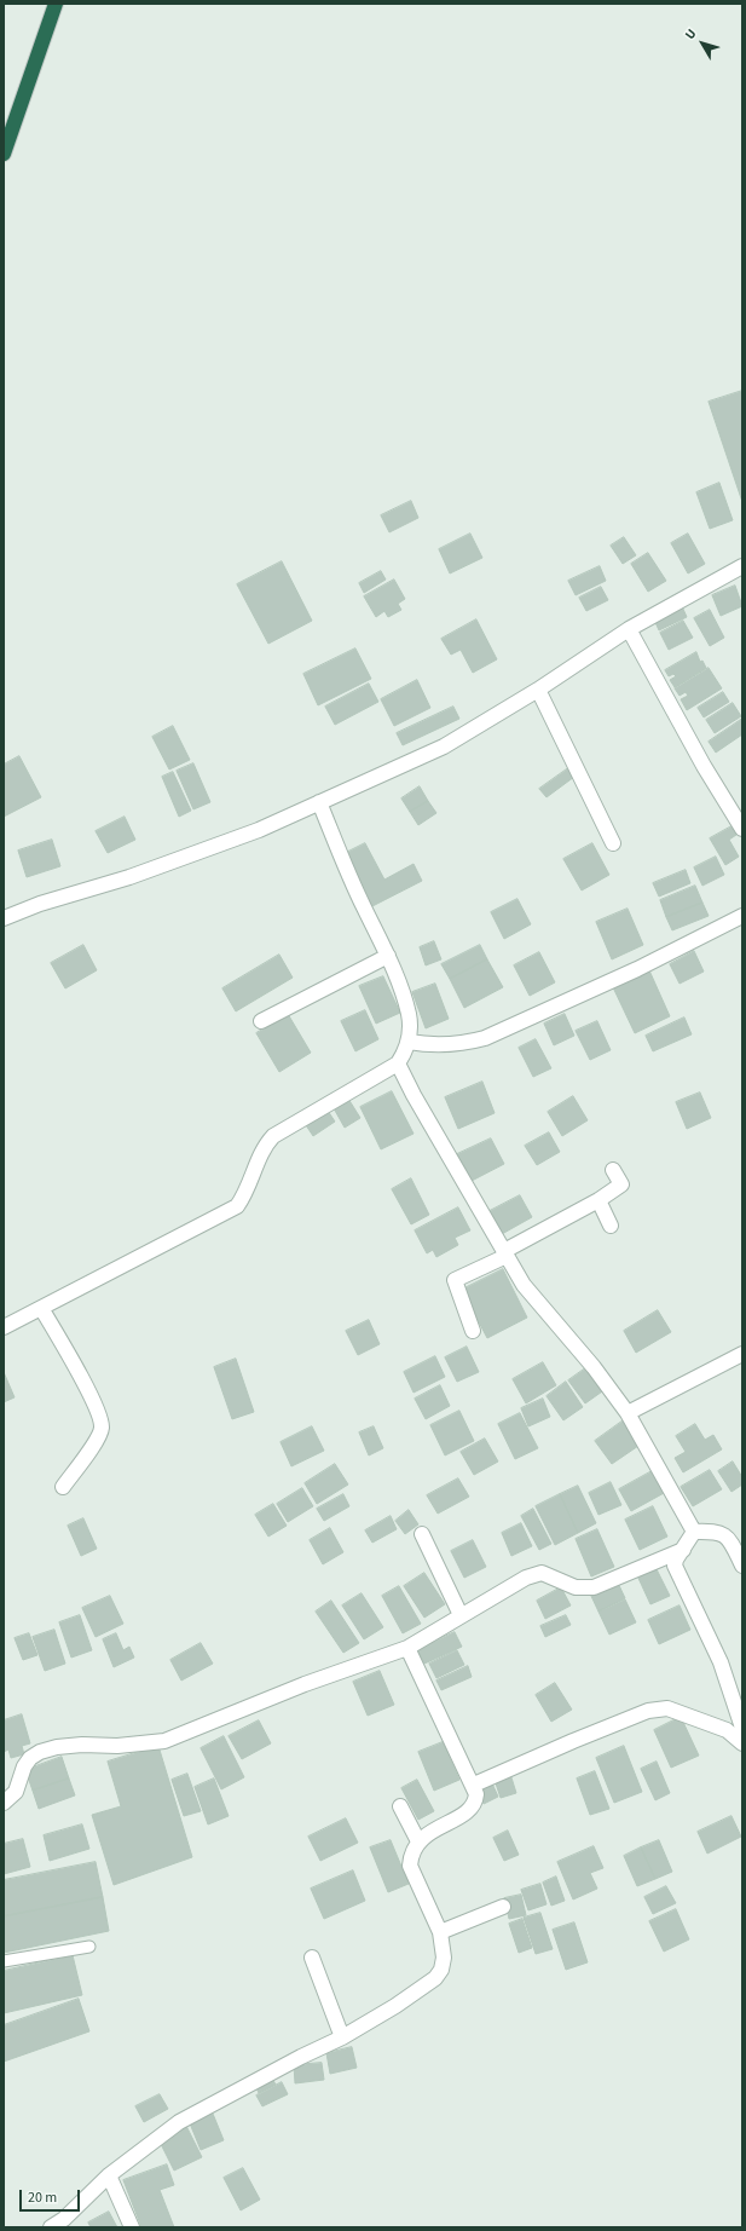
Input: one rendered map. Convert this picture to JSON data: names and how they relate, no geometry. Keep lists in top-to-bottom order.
{
  "scale_bar": "20 m",
  "north": "top left"
}
